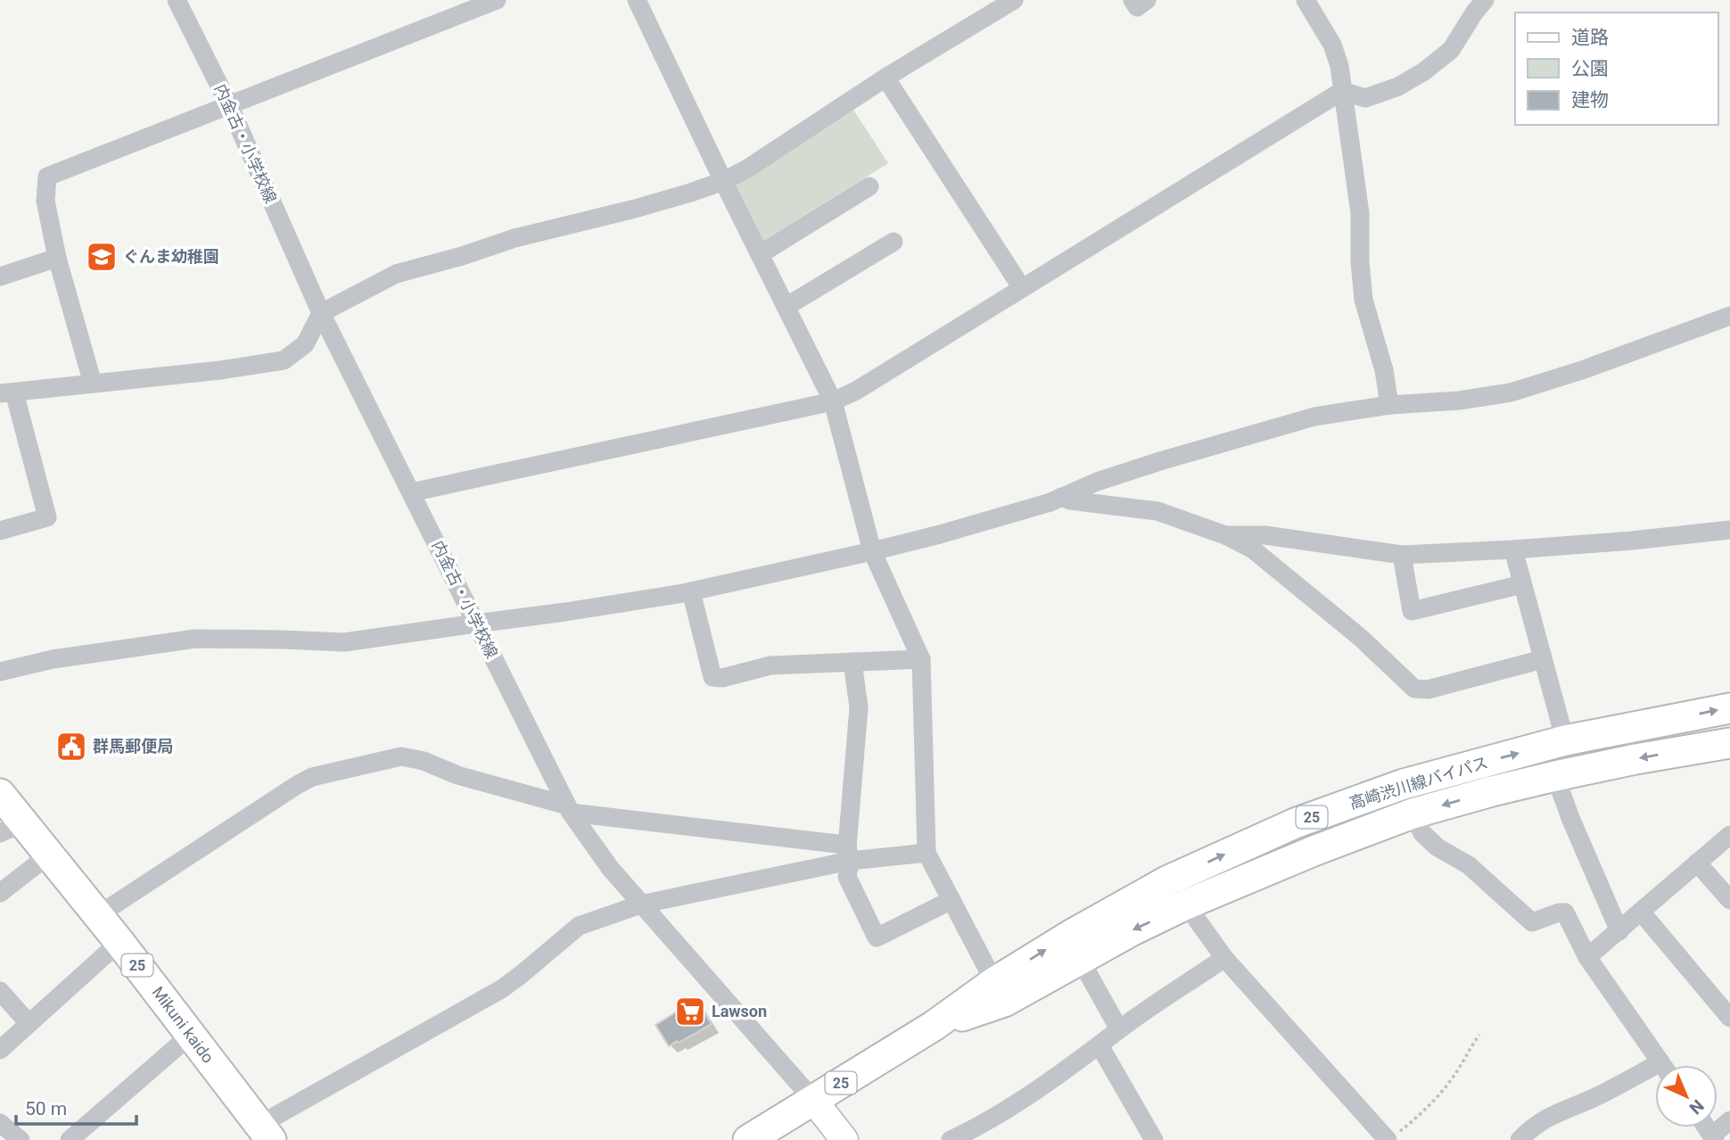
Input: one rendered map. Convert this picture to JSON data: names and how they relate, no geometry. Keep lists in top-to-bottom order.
{
  "streets": {
    "main road": ["高崎渋川線バイパス", "25", "Mikuni kaido"],
    "street": ["内金古・小学校線"]
  },
  "crossings": [
    ["内金古・小学校線", "高崎渋川線バイパス"]
  ],
  "places": {
    "school or university": ["ぐんま幼稚園"],
    "public building": ["群馬郵便局"],
    "supermarket": ["Lawson"]
  },
  "legend": ["道路", "公園", "建物"],
  "scale_bar": "50 m",
  "north": "bottom right"
}
